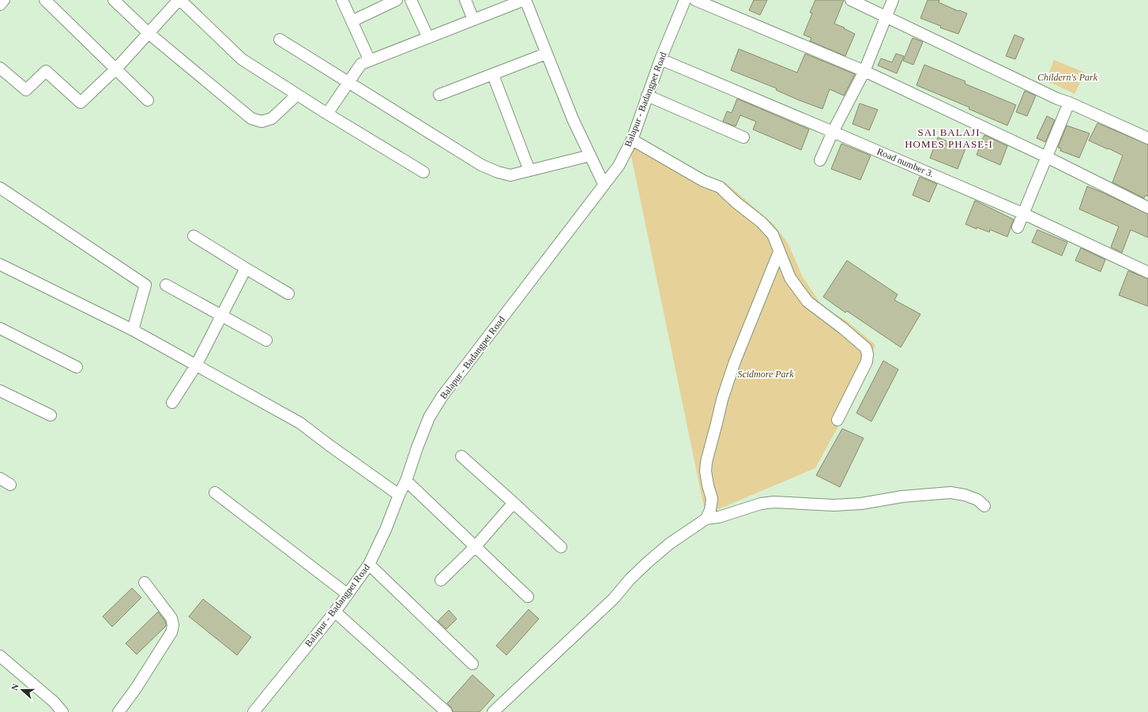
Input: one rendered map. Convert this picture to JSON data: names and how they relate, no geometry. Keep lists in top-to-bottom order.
{
  "streets": {
    "street": ["Balapur - Badangpet Road", "Road number 3."]
  },
  "crossings": [
    ["Balapur - Badangpet Road", "Road number 3."]
  ],
  "districts": ["SAI BALAJI HOMES PHASE-I"],
  "parks": ["Childern's Park", "Scidmore Park"],
  "north": "left"
}
